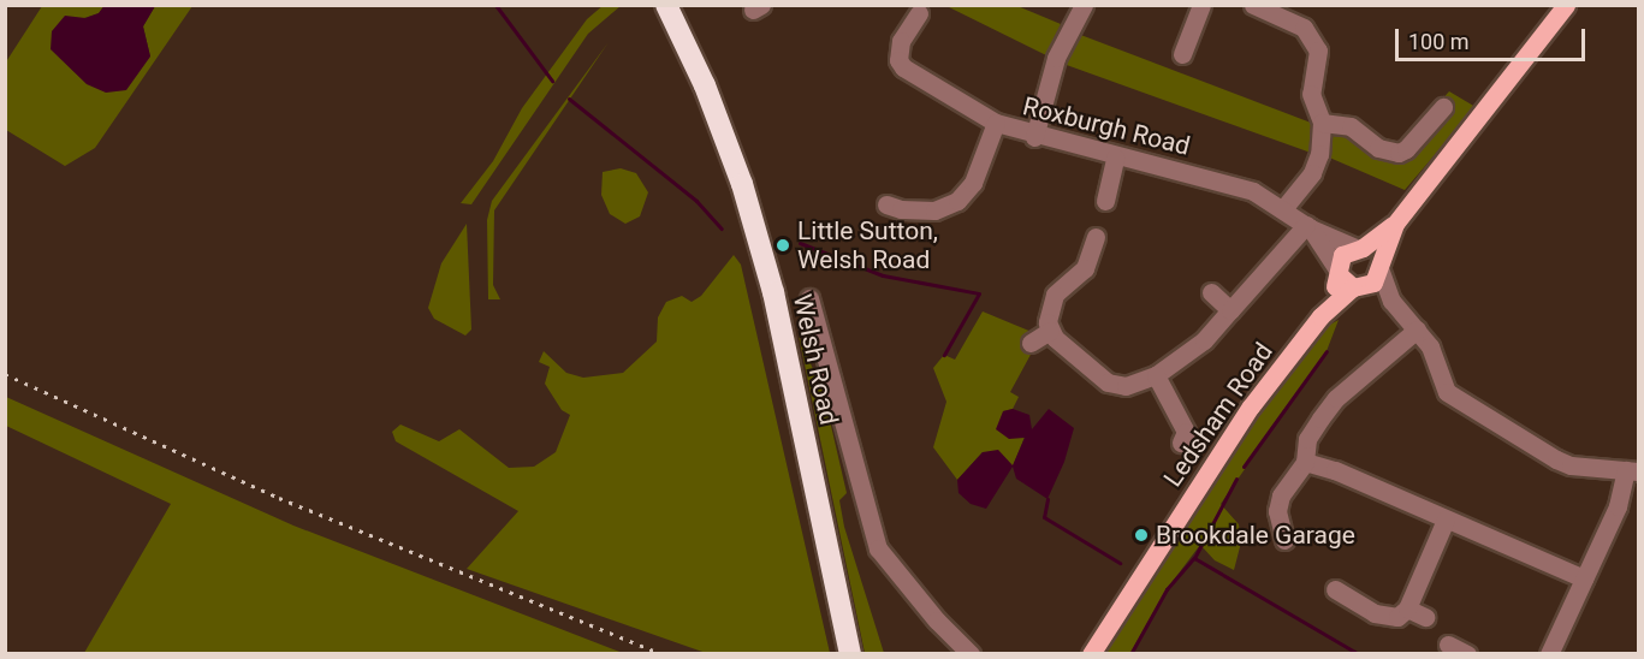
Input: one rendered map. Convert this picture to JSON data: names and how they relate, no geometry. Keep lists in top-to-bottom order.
{
  "streets": {
    "highway": ["Welsh Road"],
    "main road": ["Ledsham Road"],
    "street": ["Roxburgh Road"]
  },
  "crossings": [
    ["Roxburgh Road", "Ledsham Road"]
  ],
  "places": ["Little Sutton, Welsh Road", "Brookdale Garage"],
  "scale_bar": "100 m"
}
